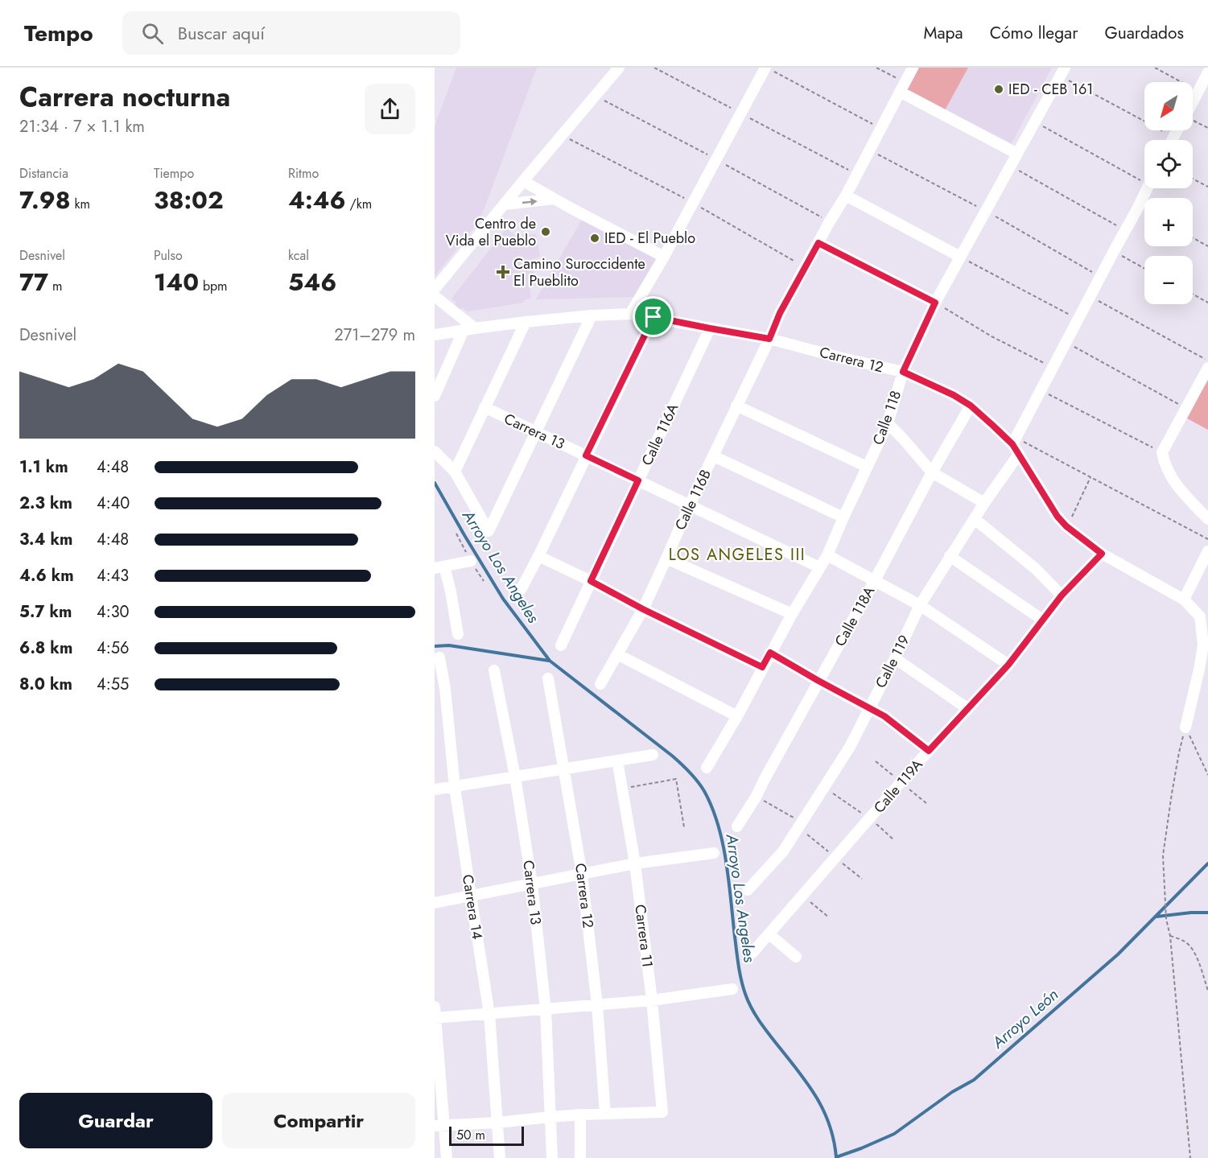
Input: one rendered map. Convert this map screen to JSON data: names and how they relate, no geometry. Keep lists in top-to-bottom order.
{
  "streets": {
    "street": [
      "Carrera 12",
      "Calle 118",
      "Carrera 13",
      "Calle 116A",
      "Calle 116B",
      "Calle 118A",
      "Calle 119",
      "Calle 119A",
      "Carrera 14",
      "Carrera 11"
    ]
  },
  "crossings": [
    ["Carrera 12", "Calle 118"],
    ["Carrera 12", "Calle 116A"],
    ["Carrera 12", "Calle 116B"],
    ["Carrera 12", "Calle 118A"],
    ["Carrera 12", "Calle 119"],
    ["Carrera 12", "Calle 119A"],
    ["Carrera 12", "Carrera 11"],
    ["Calle 118", "Carrera 13"],
    ["Carrera 13", "Calle 116A"],
    ["Carrera 13", "Calle 116B"]
  ],
  "districts": ["LOS ANGELES III"],
  "water": ["Arroyo Los Angeles", "Arroyo León"],
  "places": {
    "other": ["IED - CEB 161", "Centro de Vida el Pueblo", "IED - El Pueblo"],
    "health": ["Camino Suroccidente El Pueblito"]
  },
  "scale_bar": "50 m",
  "north": "bottom left",
  "page": {
    "header": "Tempo",
    "search": "Buscar aquí",
    "nav": ["Mapa", "Cómo llegar", "Guardados"],
    "heading": ["Carrera nocturna", "21:34 · 7 × 1.1 km"],
    "map_buttons": ["+", "−"],
    "stats": [
      ["Distancia", "7.98 km"],
      ["Tiempo", "38:02"],
      ["Ritmo", "4:46 /km"],
      ["Desnivel", "77 m"],
      ["Pulso", "140 bpm"],
      ["kcal", "546"]
    ],
    "chart": ["Desnivel", "271–279 m"],
    "list": [
      {
        "name": "1.1 km",
        "note": "4:48"
      },
      {
        "name": "2.3 km",
        "note": "4:40"
      },
      {
        "name": "3.4 km",
        "note": "4:48"
      },
      {
        "name": "4.6 km",
        "note": "4:43"
      },
      {
        "name": "5.7 km",
        "note": "4:30"
      },
      {
        "name": "6.8 km",
        "note": "4:56"
      },
      {
        "name": "8.0 km",
        "note": "4:55"
      }
    ],
    "buttons": ["Guardar", "Compartir"],
    "scale": "50 m"
  }
}
